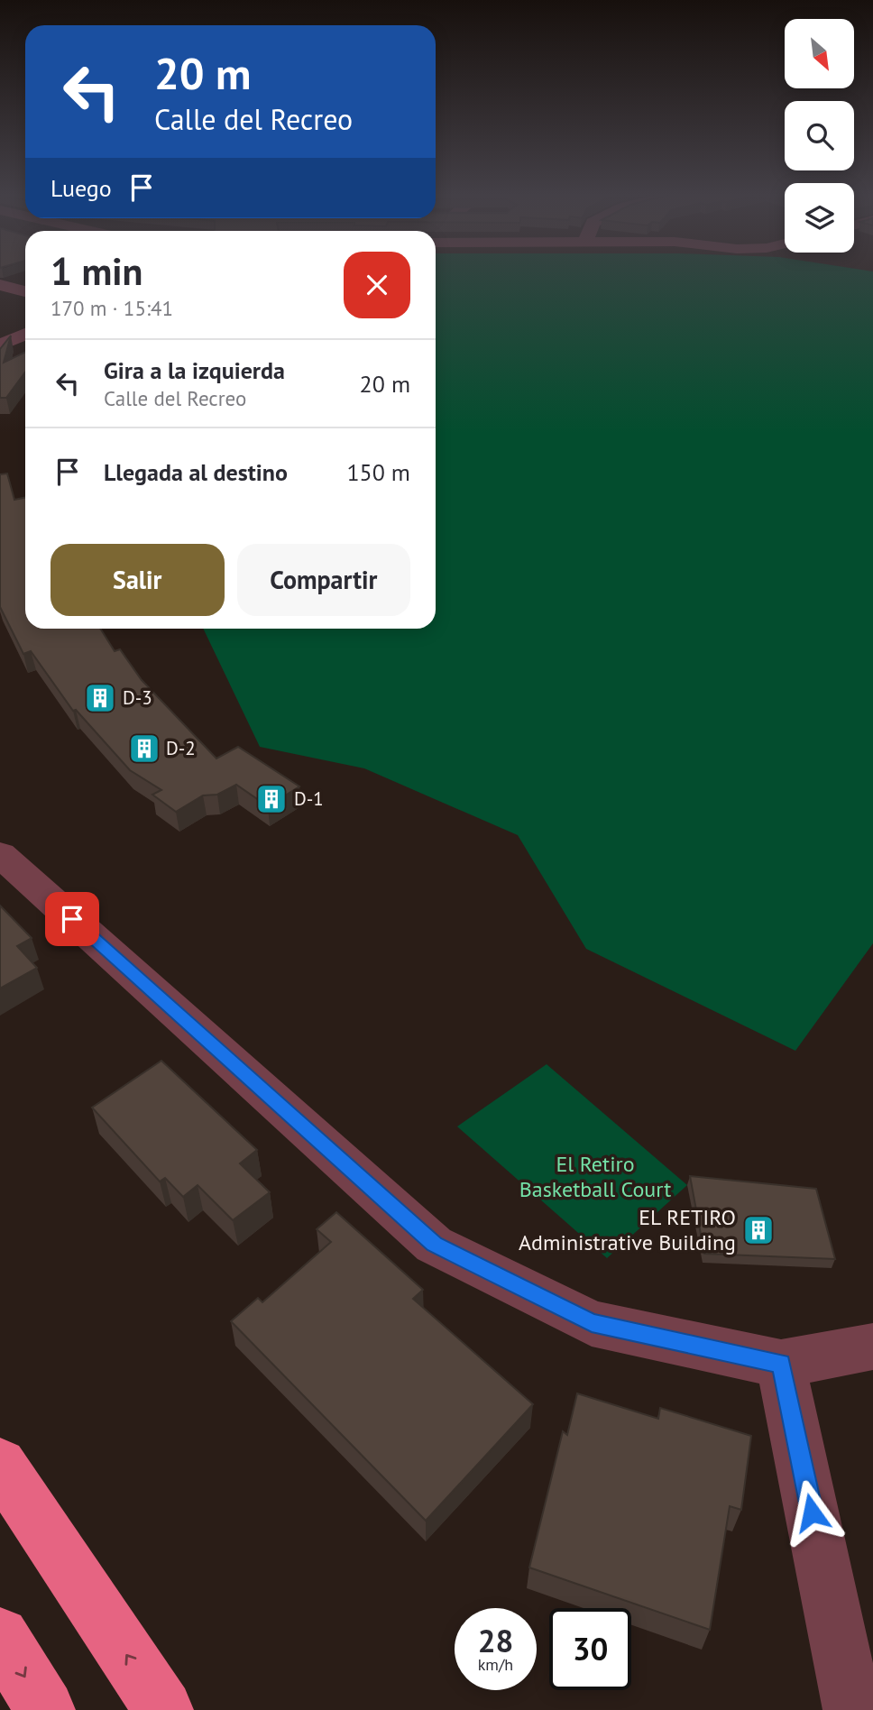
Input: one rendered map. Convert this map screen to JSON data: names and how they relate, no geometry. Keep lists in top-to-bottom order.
{
  "parks": ["El Retiro Basketball Court"],
  "places": {
    "building": [
      "D-3",
      "D-2",
      "D-1",
      "EL RETIRO Administrative Building"
    ]
  },
  "north": "bottom right",
  "page": {
    "turn": ["20 m", "Calle del Recreo"],
    "then": "Luego",
    "heading": ["1 min", "170 m · 15:41"],
    "list": [
      {
        "name": "Gira a la izquierda",
        "note": "Calle del Recreo",
        "value": "20 m"
      },
      {
        "name": "Llegada al destino",
        "value": "150 m"
      }
    ],
    "buttons": ["Salir", "Compartir"],
    "speed": "28 km/h",
    "limit": "30"
  }
}
